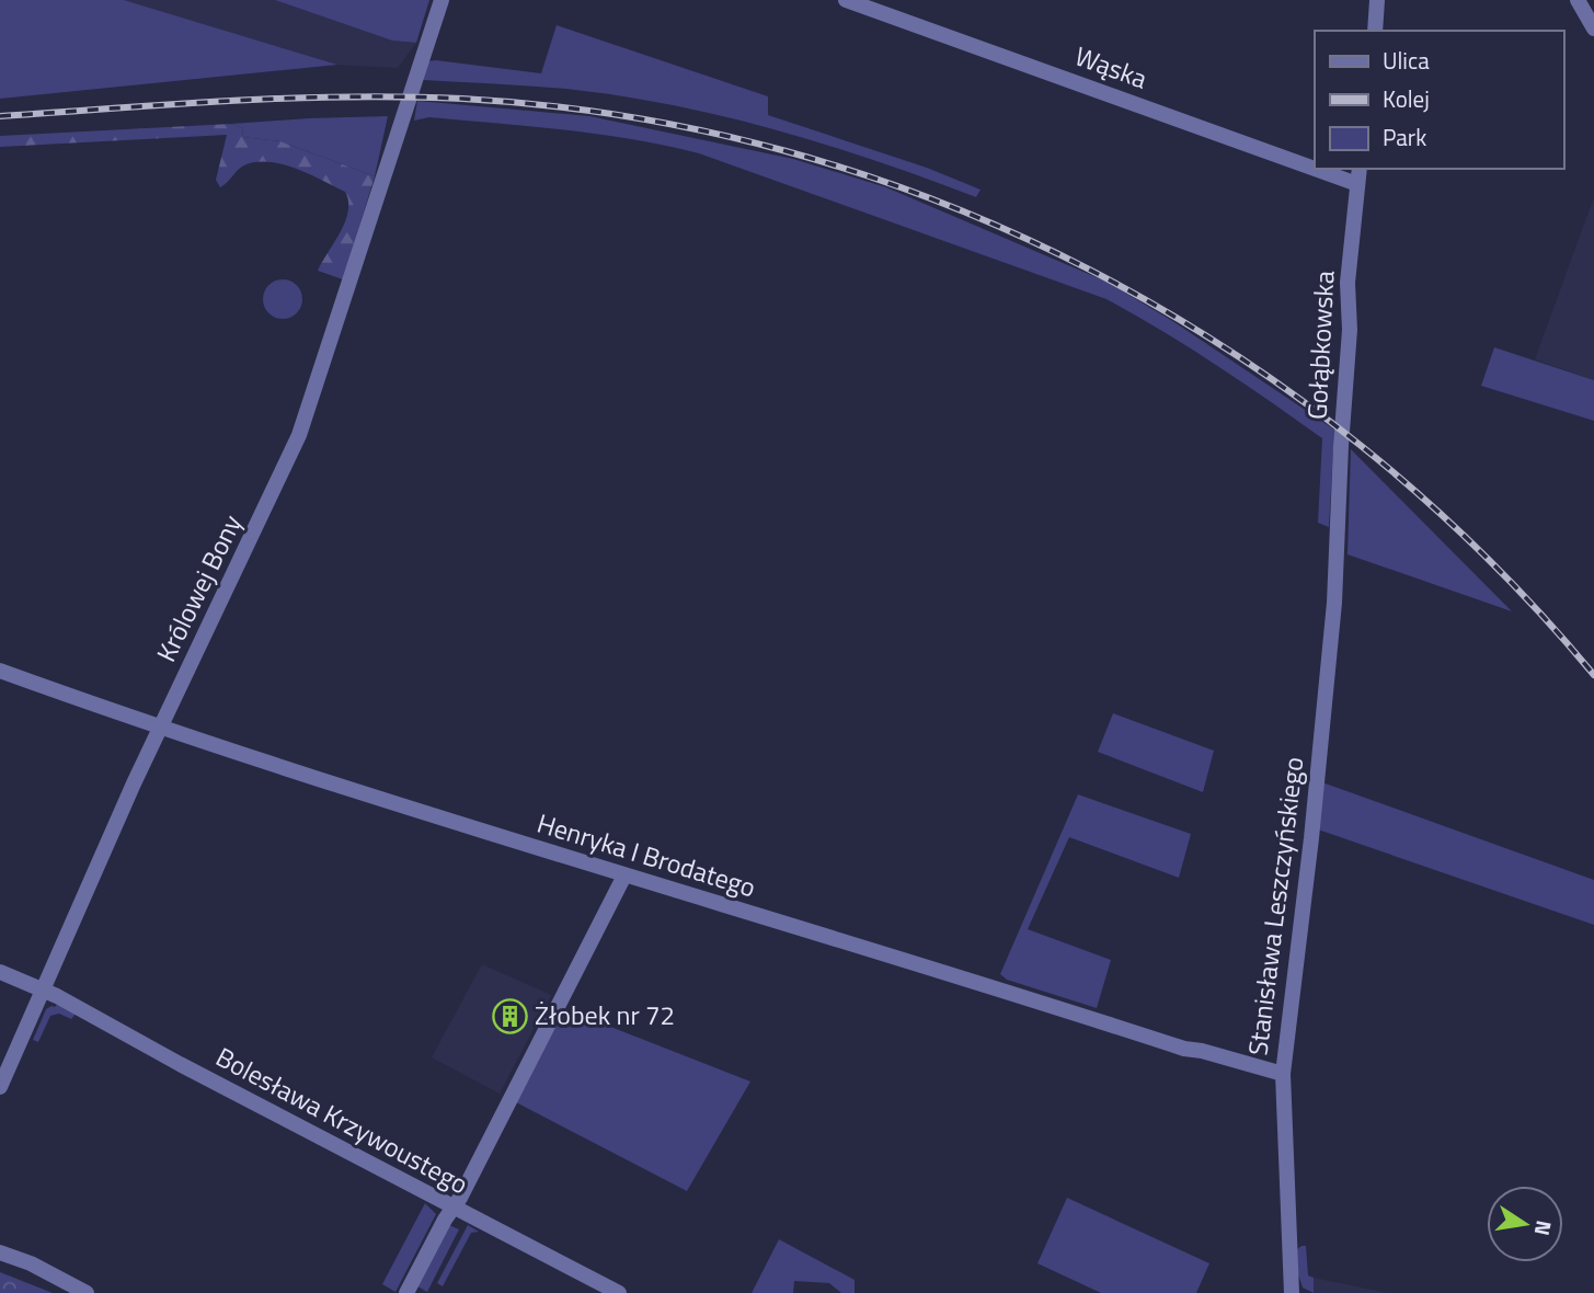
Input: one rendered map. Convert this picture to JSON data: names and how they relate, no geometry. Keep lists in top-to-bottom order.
{
  "streets": {
    "street": [
      "Wąska",
      "Gołąbkowska",
      "Królowej Bony",
      "Henryka I Brodatego",
      "Stanisława Leszczyńskiego",
      "Bolesława Krzywoustego"
    ]
  },
  "crossings": [
    ["Wąska", "Gołąbkowska"],
    ["Gołąbkowska", "Stanisława Leszczyńskiego"],
    ["Królowej Bony", "Henryka I Brodatego"],
    ["Królowej Bony", "Bolesława Krzywoustego"],
    ["Henryka I Brodatego", "Stanisława Leszczyńskiego"]
  ],
  "places": {
    "building": ["Żłobek nr 72"]
  },
  "legend": ["Ulica", "Kolej", "Park"],
  "north": "right"
}
